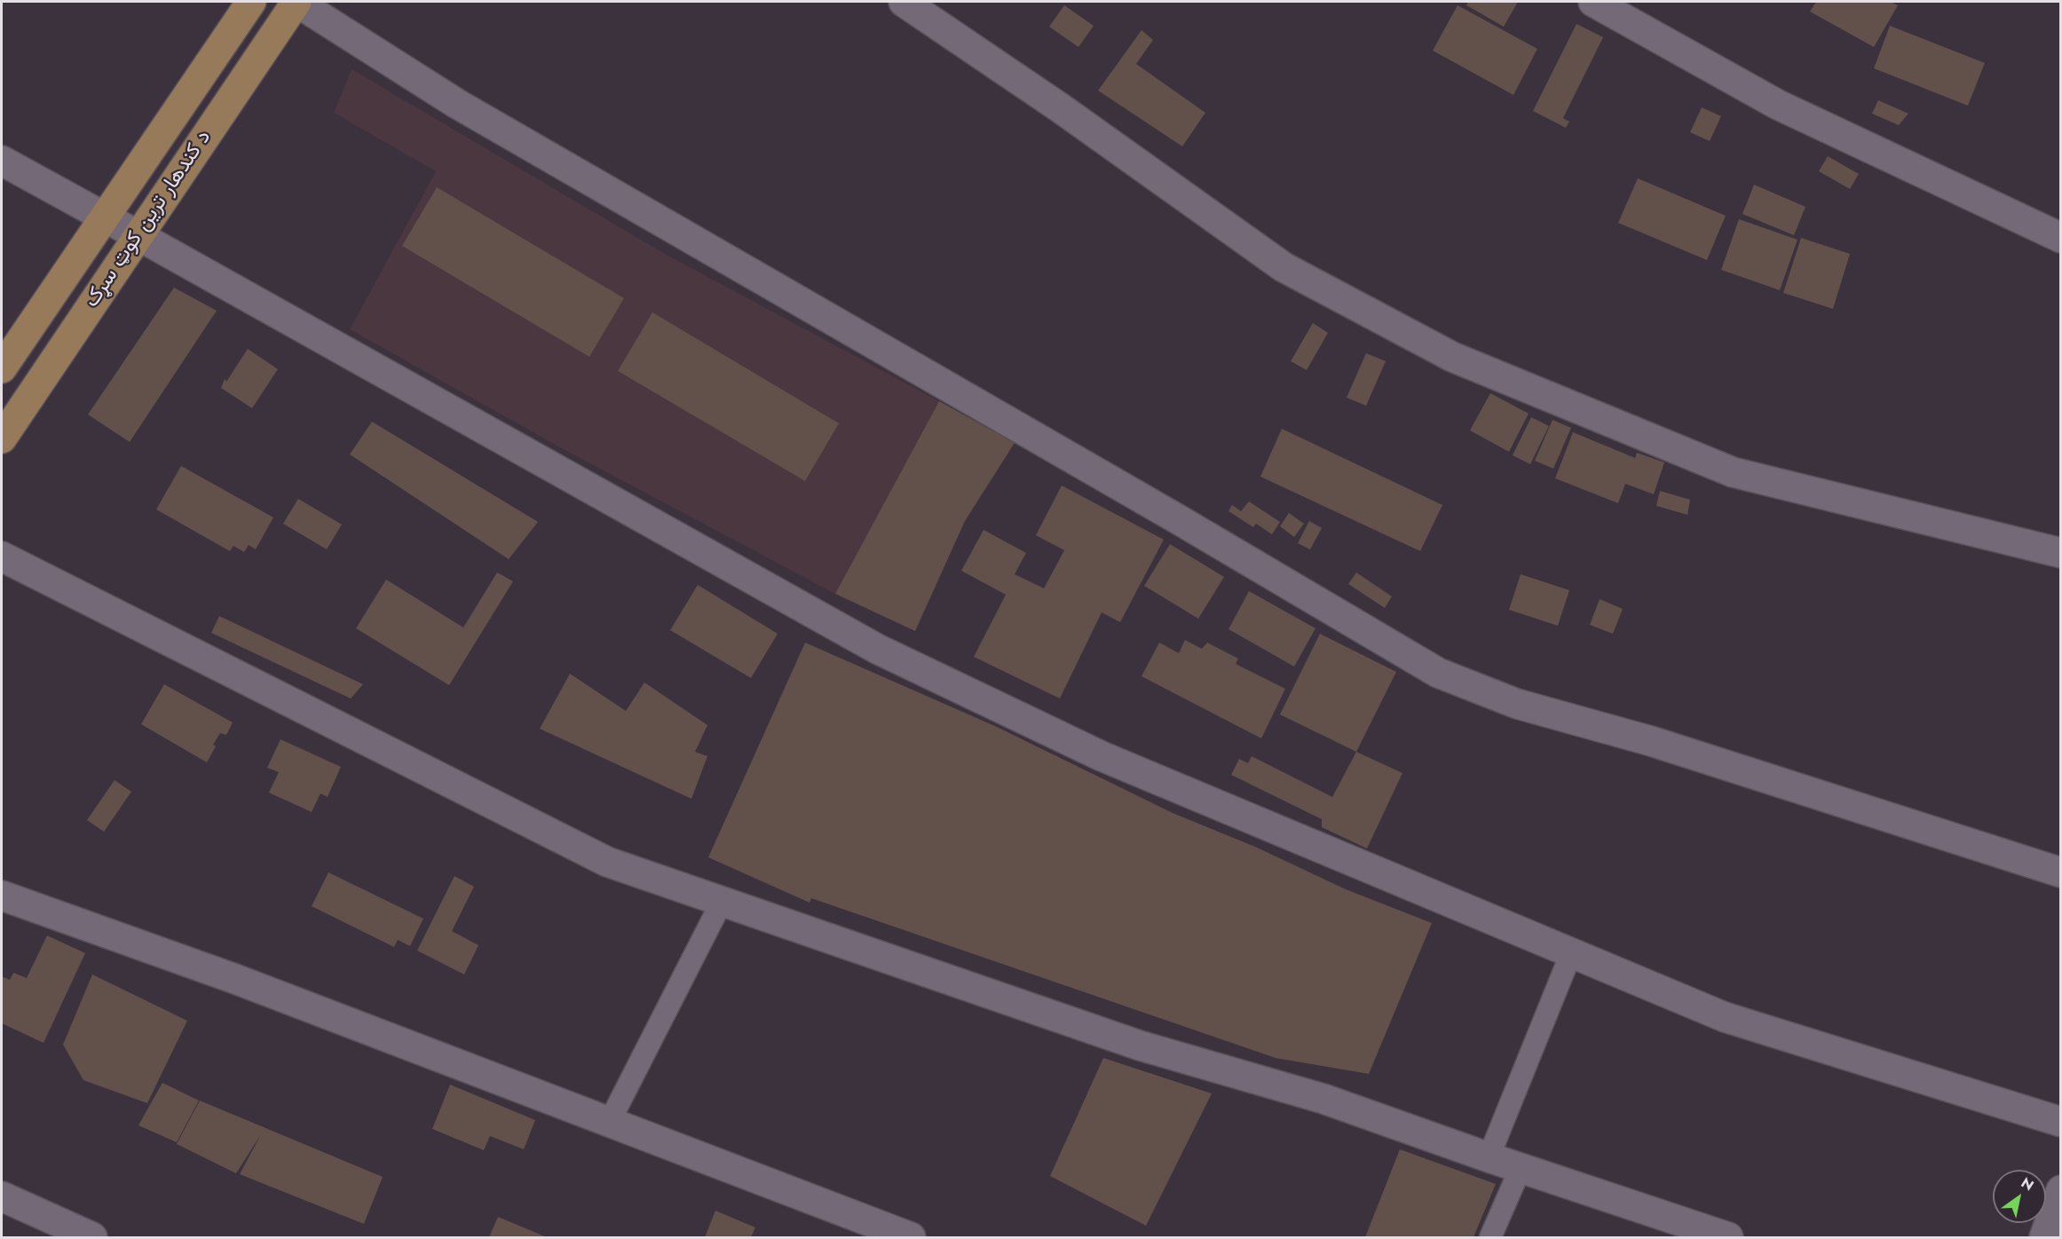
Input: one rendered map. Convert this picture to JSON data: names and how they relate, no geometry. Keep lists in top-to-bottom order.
{
  "streets": {
    "main road": ["د کندهار ترين کوټ سړک"]
  },
  "north": "top right"
}
